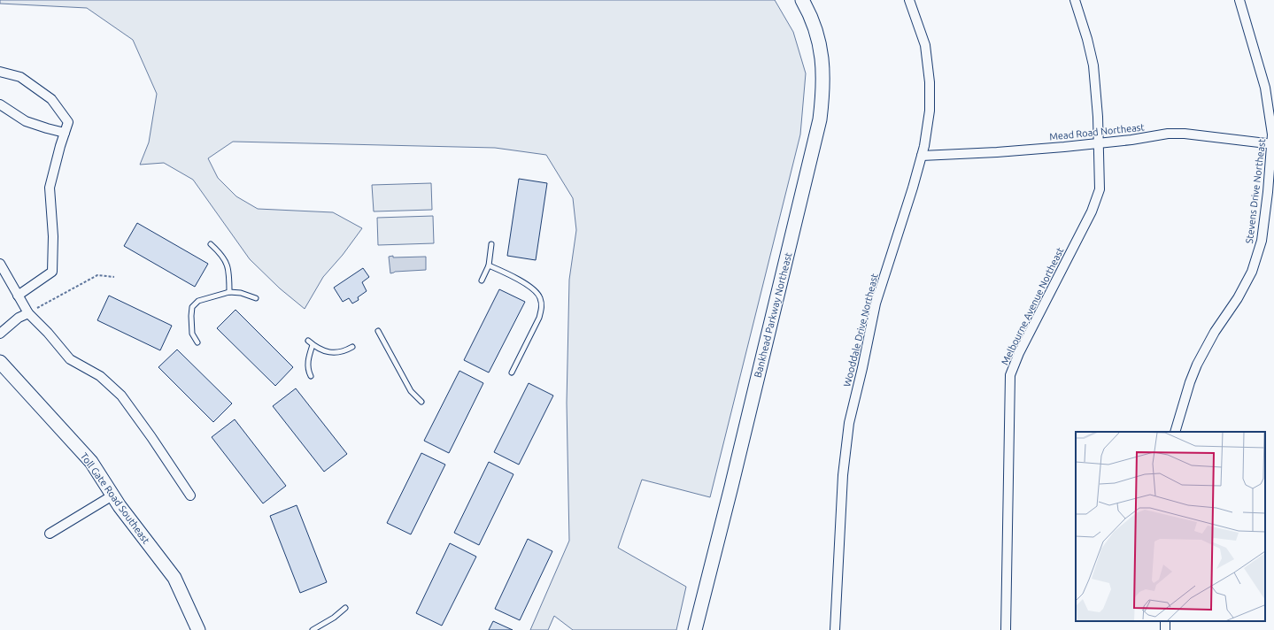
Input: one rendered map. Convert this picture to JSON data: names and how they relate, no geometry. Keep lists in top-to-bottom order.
{
  "streets": {
    "street": [
      "Mead Road Northeast",
      "Stevens Drive Northeast",
      "Melbourne Avenue Northeast",
      "Bankhead Parkway Northeast",
      "Wooddale Drive Northeast",
      "Toll Gate Road Southeast"
    ]
  },
  "crossings": [
    ["Mead Road Northeast", "Stevens Drive Northeast"],
    ["Mead Road Northeast", "Melbourne Avenue Northeast"],
    ["Mead Road Northeast", "Wooddale Drive Northeast"]
  ]
}
